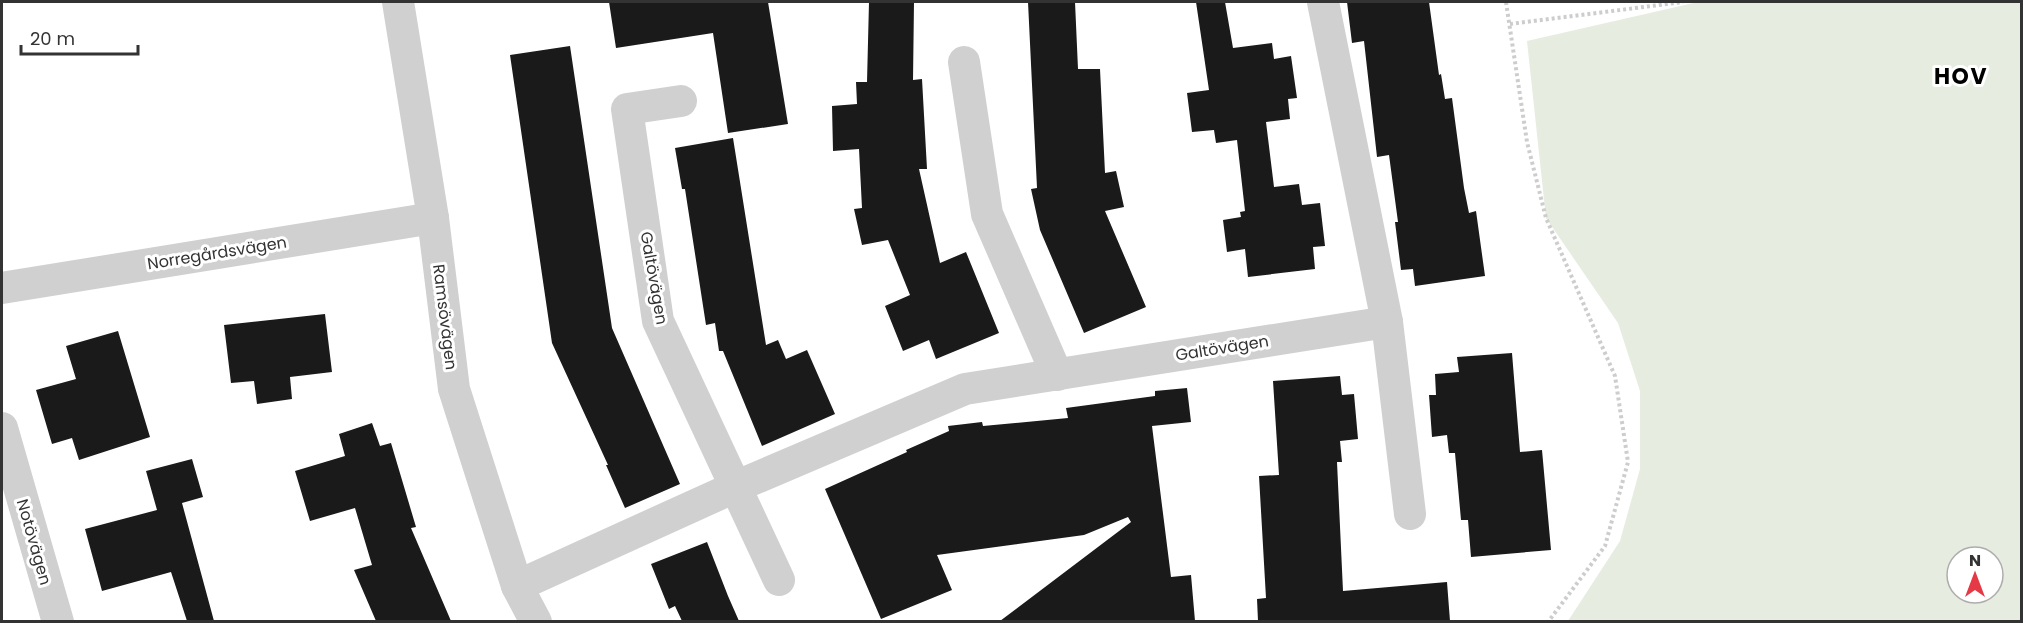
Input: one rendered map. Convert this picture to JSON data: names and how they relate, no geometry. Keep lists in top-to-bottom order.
{
  "streets": {
    "street": [
      "Norregårdsvägen",
      "Galtövägen",
      "Ramsövägen",
      "Notövägen"
    ]
  },
  "crossings": [
    ["Norregårdsvägen", "Ramsövägen"],
    ["Galtövägen", "Ramsövägen"]
  ],
  "districts": ["HOV"],
  "scale_bar": "20 m",
  "north": "top"
}
